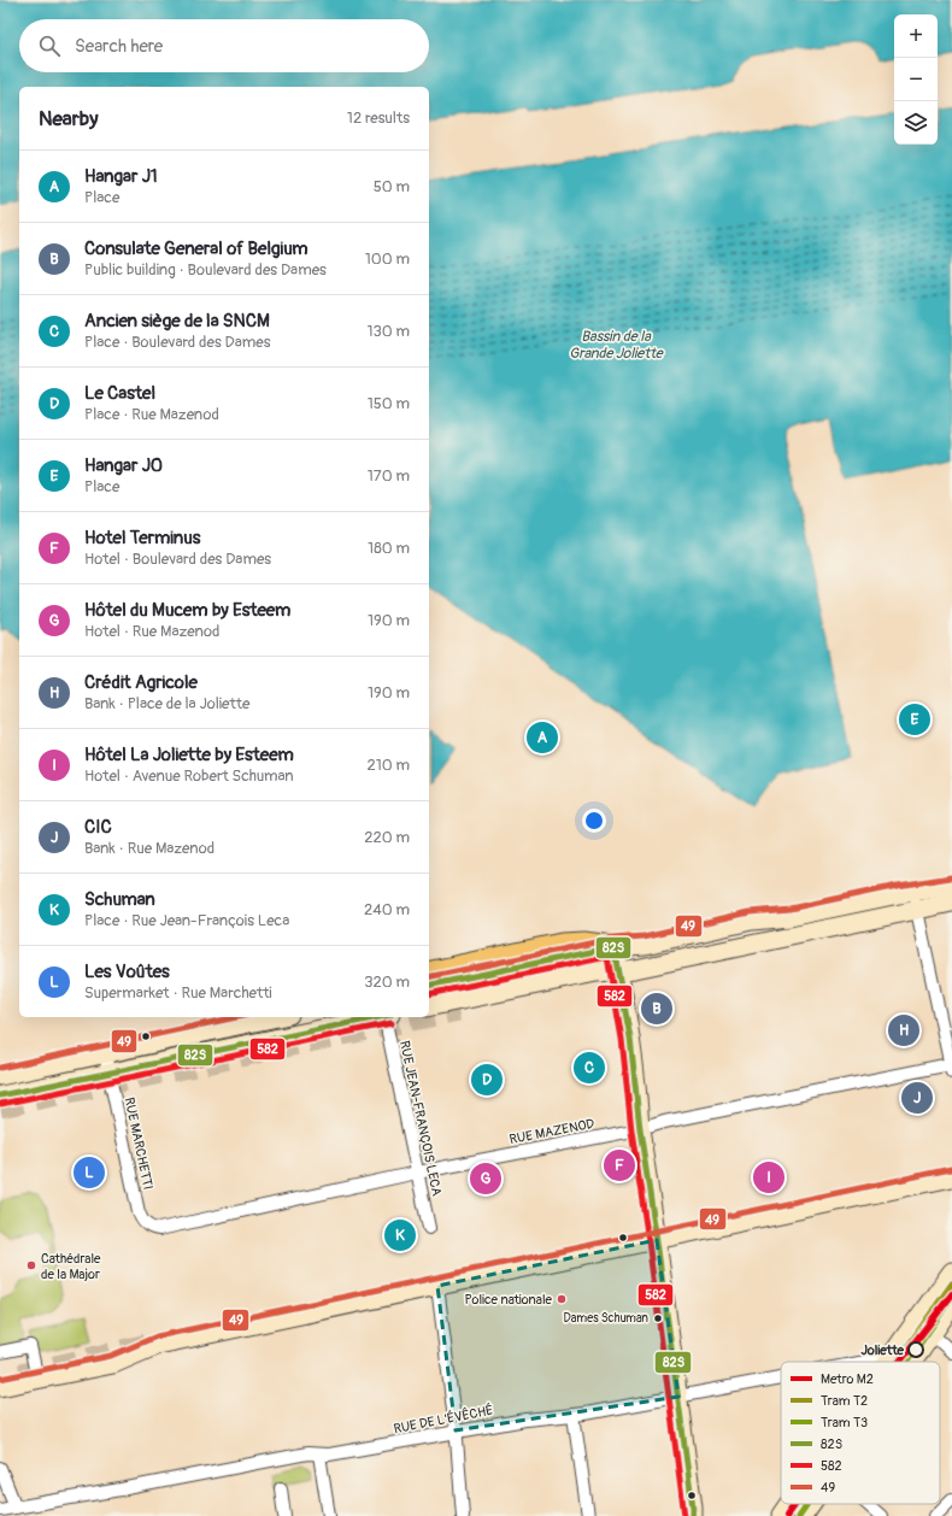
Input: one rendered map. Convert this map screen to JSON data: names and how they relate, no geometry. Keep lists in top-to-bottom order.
{
  "streets": {
    "street": [
      "RUE JEAN-FRANÇOIS LECA",
      "RUE MAZENOD",
      "RUE MARCHETTI",
      "RUE DE L'ÉVÊCHÉ"
    ]
  },
  "crossings": [
    ["RUE JEAN-FRANÇOIS LECA", "RUE MAZENOD"],
    ["RUE MAZENOD", "RUE MARCHETTI"]
  ],
  "water": ["Bassin de la Grande Joliette"],
  "places": [
    "Cathédrale de la Major",
    "Police nationale",
    "Dames Schuman",
    "Joliette"
  ],
  "lines": [
    "transit line 49",
    "transit line 82S",
    "transit line 582",
    "tram line T2",
    "metro line M2",
    "tram line T3"
  ],
  "legend": [
    "Metro M2",
    "Tram T2",
    "Tram T3",
    "82S",
    "582",
    "49"
  ],
  "page": {
    "map_buttons": ["+", "−"],
    "search": "Search here",
    "heading": ["Nearby", "12 results"],
    "list": [
      {
        "mark": "A",
        "name": "Hangar J1",
        "note": "Place",
        "value": "50 m"
      },
      {
        "mark": "B",
        "name": "Consulate General of Belgium",
        "note": "Public building · Boulevard des Dames",
        "value": "100 m"
      },
      {
        "mark": "C",
        "name": "Ancien siège de la SNCM",
        "note": "Place · Boulevard des Dames",
        "value": "130 m"
      },
      {
        "mark": "D",
        "name": "Le Castel",
        "note": "Place · Rue Mazenod",
        "value": "150 m"
      },
      {
        "mark": "E",
        "name": "Hangar J0",
        "note": "Place",
        "value": "170 m"
      },
      {
        "mark": "F",
        "name": "Hotel Terminus",
        "note": "Hotel · Boulevard des Dames",
        "value": "180 m"
      },
      {
        "mark": "G",
        "name": "Hôtel du Mucem by Esteem",
        "note": "Hotel · Rue Mazenod",
        "value": "190 m"
      },
      {
        "mark": "H",
        "name": "Crédit Agricole",
        "note": "Bank · Place de la Joliette",
        "value": "190 m"
      },
      {
        "mark": "I",
        "name": "Hôtel La Joliette by Esteem",
        "note": "Hotel · Avenue Robert Schuman",
        "value": "210 m"
      },
      {
        "mark": "J",
        "name": "CIC",
        "note": "Bank · Rue Mazenod",
        "value": "220 m"
      },
      {
        "mark": "K",
        "name": "Schuman",
        "note": "Place · Rue Jean-François Leca",
        "value": "240 m"
      },
      {
        "mark": "L",
        "name": "Les Voûtes",
        "note": "Supermarket · Rue Marchetti",
        "value": "320 m"
      }
    ],
    "pins": [
      "E",
      "A",
      "B",
      "H",
      "C",
      "D",
      "J",
      "F",
      "L",
      "I",
      "G",
      "K"
    ]
  }
}
